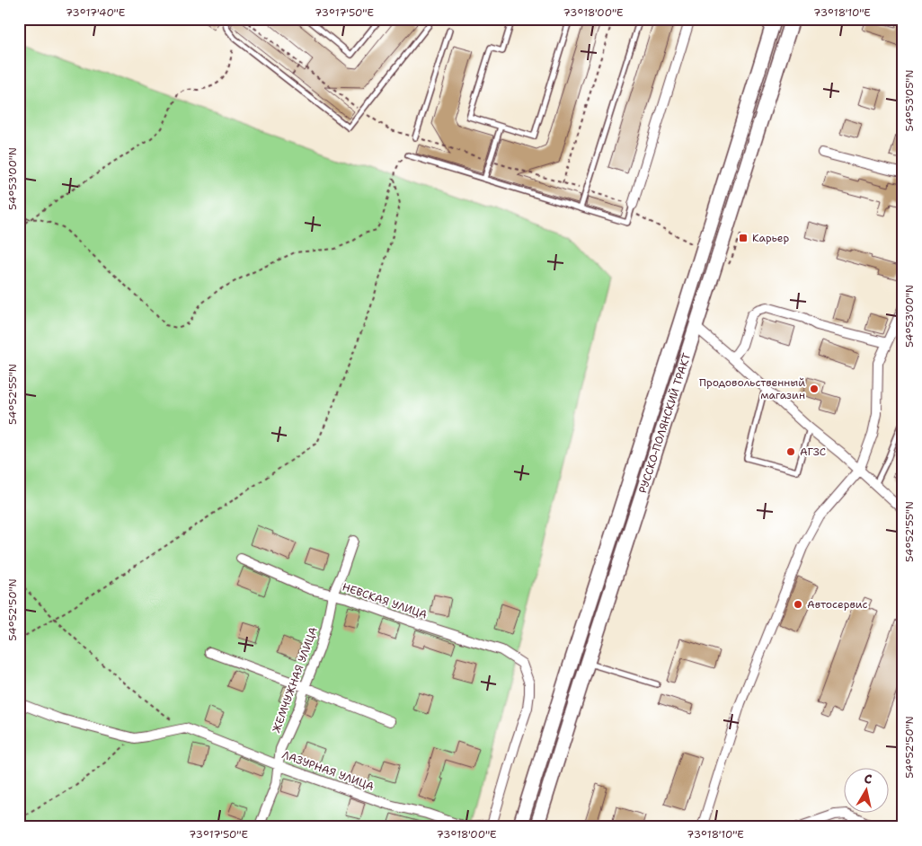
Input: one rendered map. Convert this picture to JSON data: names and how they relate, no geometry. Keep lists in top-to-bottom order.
{
  "streets": {
    "main road": ["РУССКО-ПОЛЯНСКИЙ ТРАКТ"],
    "street": ["НЕВСКАЯ УЛИЦА", "ЖЕМЧУЖНАЯ УЛИЦА", "ЛАЗУРНАЯ УЛИЦА"]
  },
  "crossings": [
    ["НЕВСКАЯ УЛИЦА", "ЖЕМЧУЖНАЯ УЛИЦА"],
    ["НЕВСКАЯ УЛИЦА", "ЛАЗУРНАЯ УЛИЦА"],
    ["ЖЕМЧУЖНАЯ УЛИЦА", "ЛАЗУРНАЯ УЛИЦА"]
  ],
  "places": {
    "transit": ["Карьер"],
    "other": ["Продовольственный магазин", "АГЗС", "Автосервис"]
  },
  "north": "top",
  "coordinates": [
    "73°17'40\"E",
    "73°17'50\"E",
    "73°18'00\"E",
    "73°18'10\"E",
    "54°53'05\"N",
    "54°53'00\"N",
    "54°52'55\"N",
    "54°52'50\"N"
  ]
}
